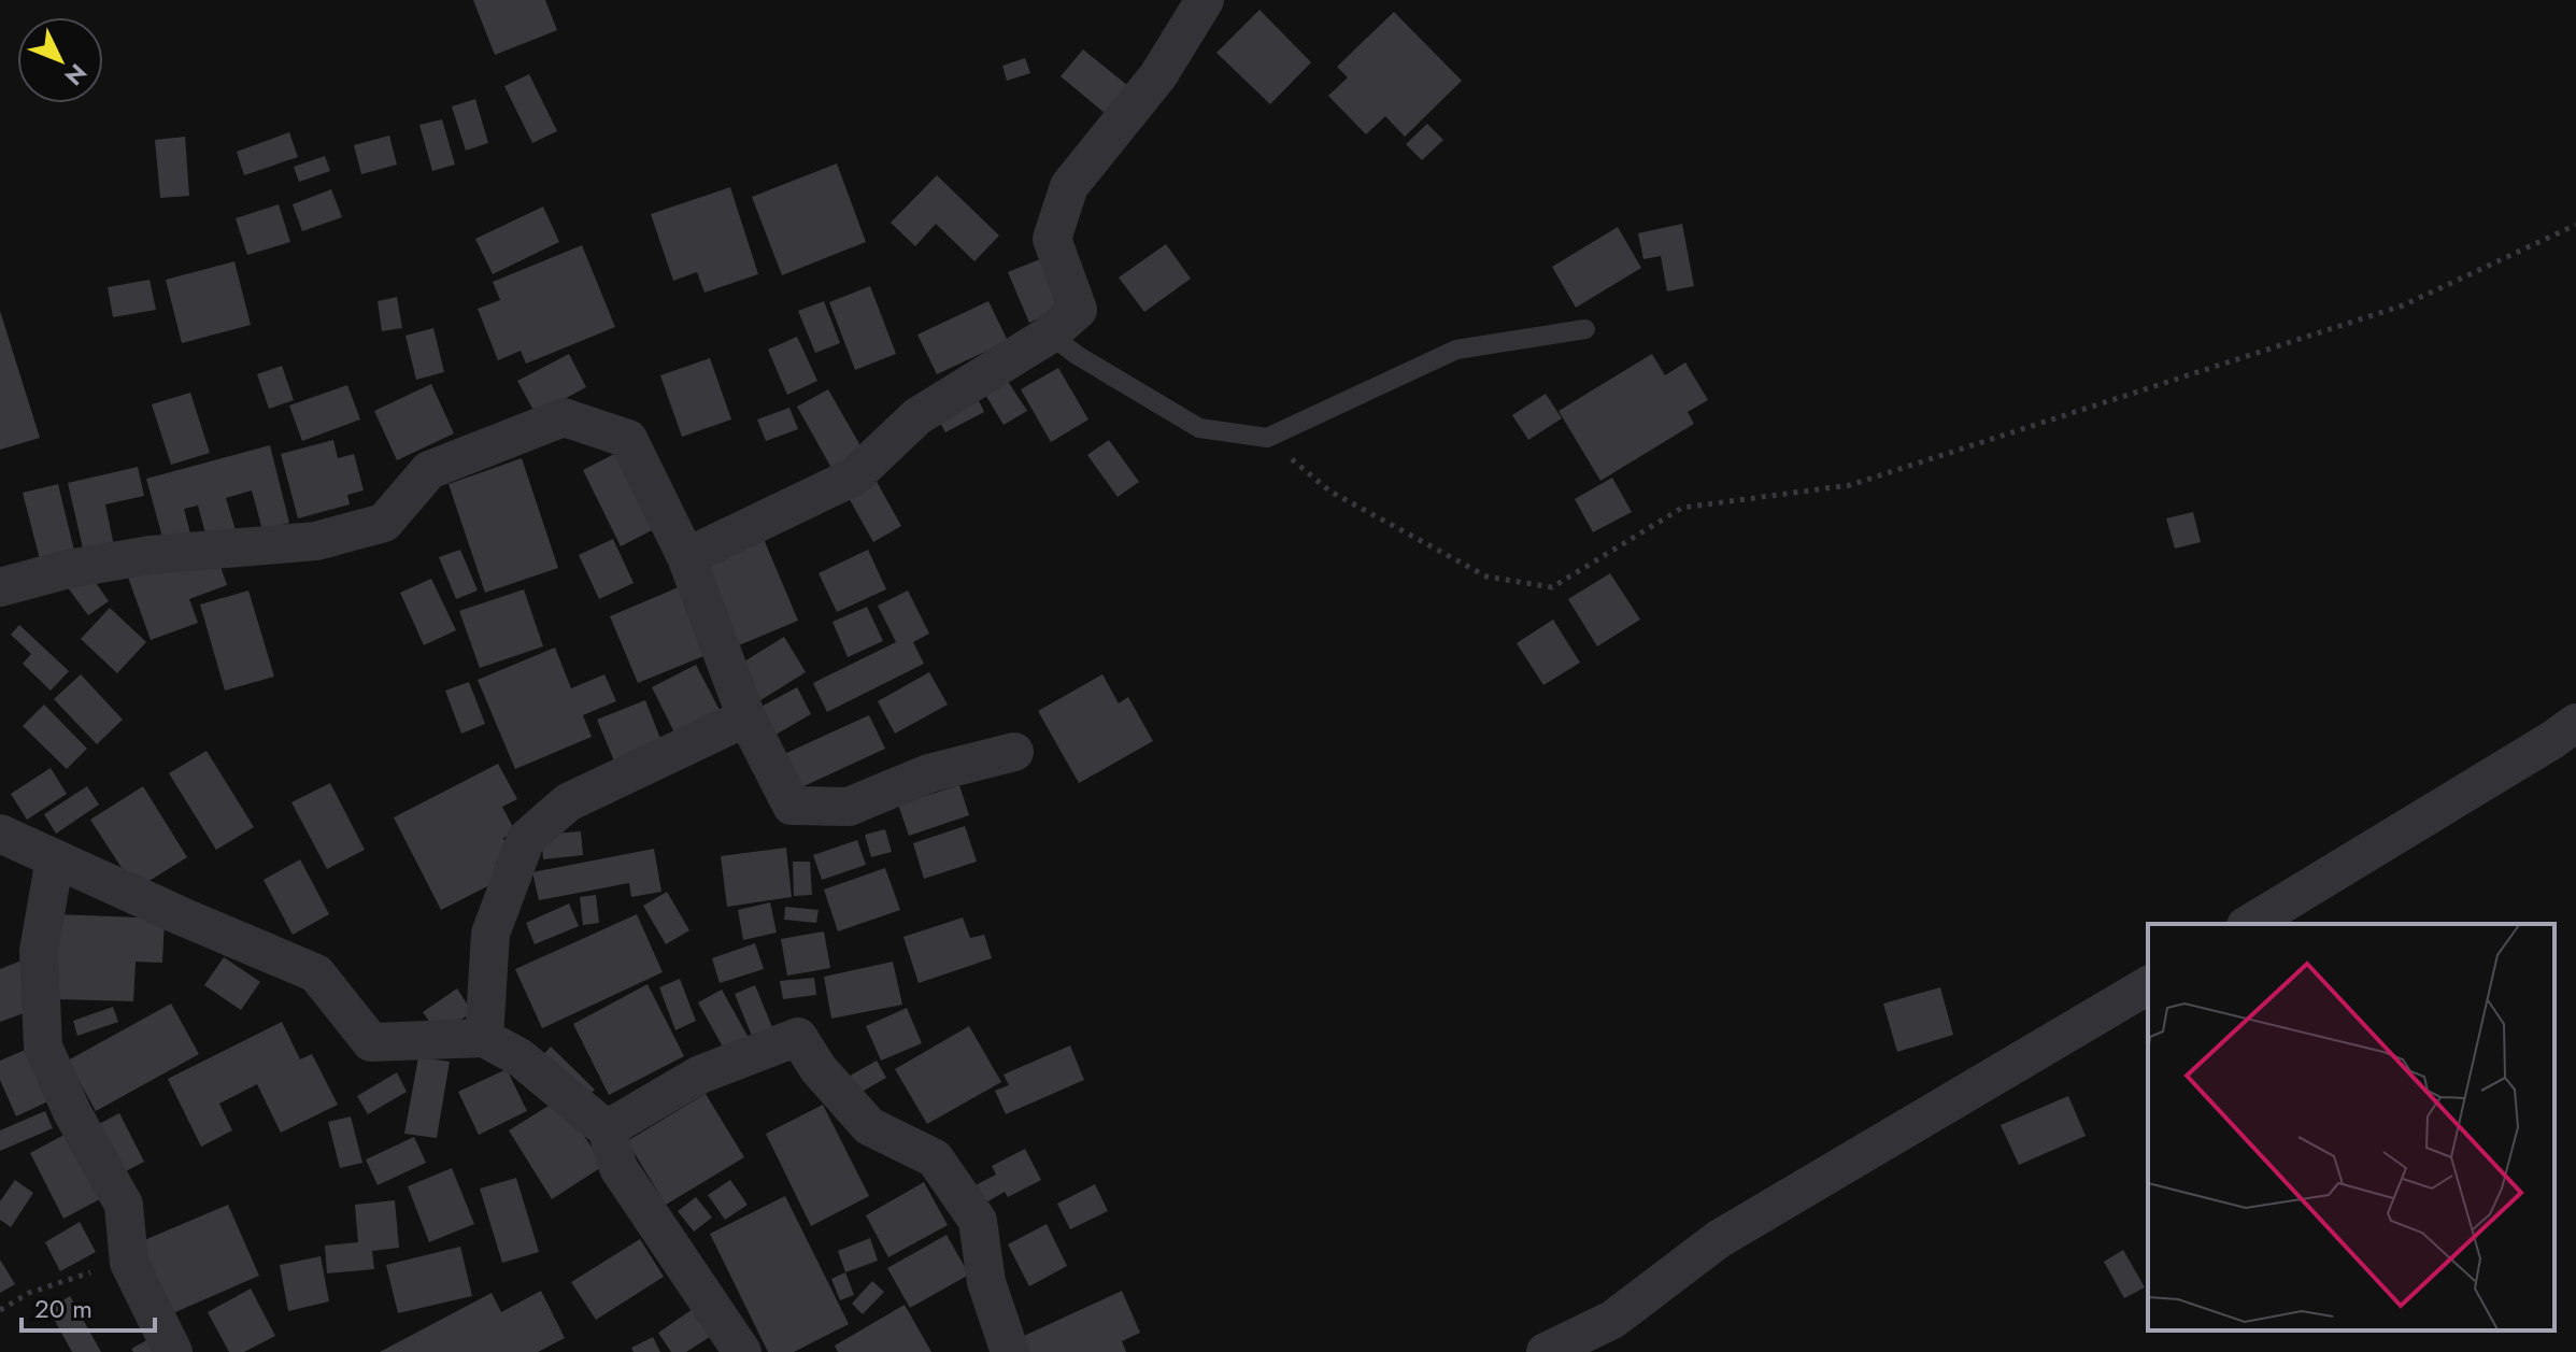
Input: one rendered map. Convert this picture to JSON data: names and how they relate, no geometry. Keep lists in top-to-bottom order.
{
  "scale_bar": "20 m",
  "north": "bottom right"
}
